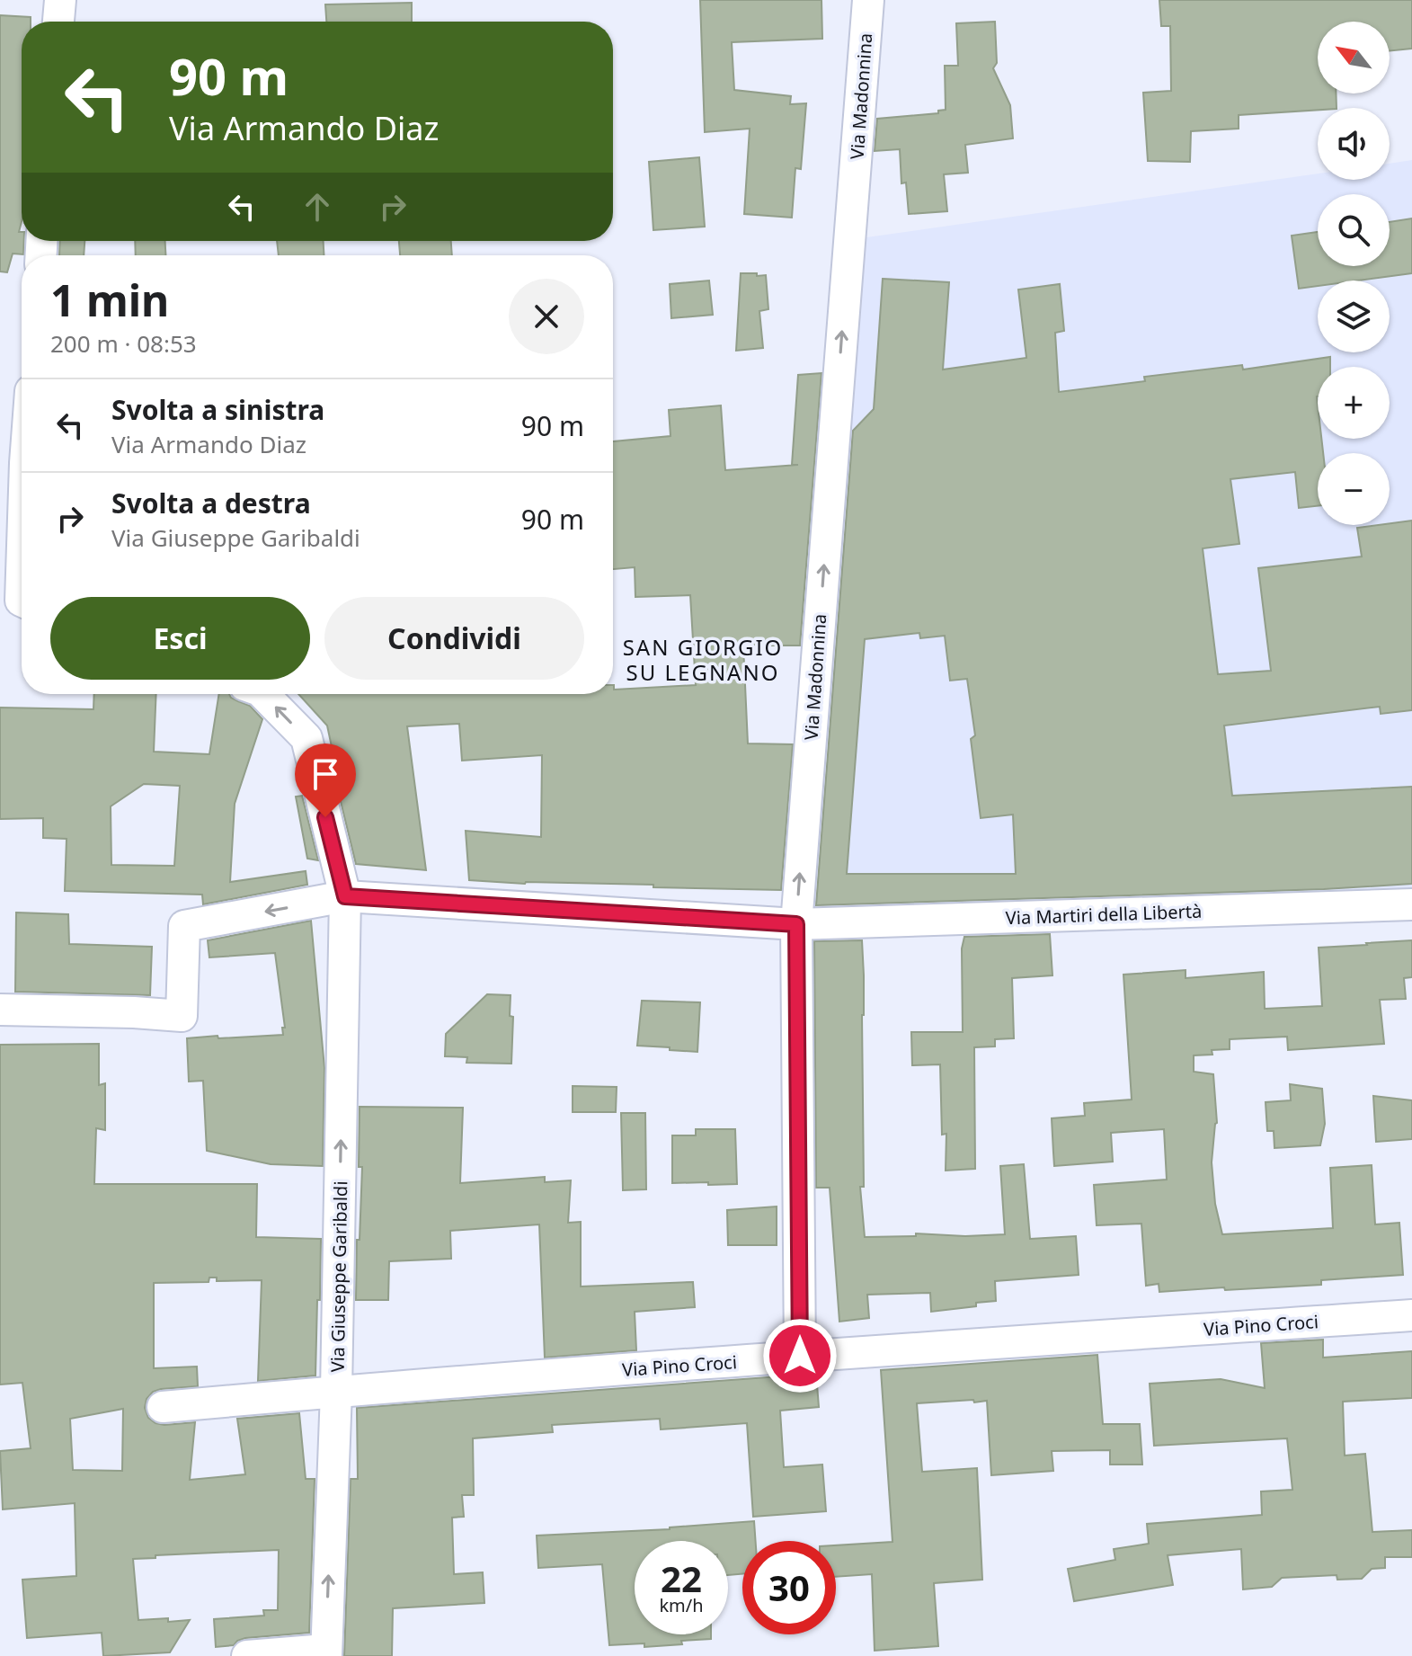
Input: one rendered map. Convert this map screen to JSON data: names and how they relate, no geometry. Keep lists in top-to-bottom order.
{
  "streets": {
    "street": [
      "Via Madonnina",
      "Via Martiri della Libertà",
      "Via Giuseppe Garibaldi",
      "Via Pino Croci"
    ]
  },
  "crossings": [
    ["Via Madonnina", "Via Martiri della Libertà"],
    ["Via Madonnina", "Via Pino Croci"],
    ["Via Martiri della Libertà", "Via Giuseppe Garibaldi"],
    ["Via Giuseppe Garibaldi", "Via Pino Croci"]
  ],
  "one_way": ["Via Madonnina", "Via Giuseppe Garibaldi"],
  "districts": ["SAN GIORGIO SU LEGNANO"],
  "north": "top left",
  "page": {
    "map_buttons": ["+", "−"],
    "turn": ["90 m", "Via Armando Diaz"],
    "heading": ["1 min", "200 m · 08:53"],
    "list": [
      {
        "name": "Svolta a sinistra",
        "note": "Via Armando Diaz",
        "value": "90 m"
      },
      {
        "name": "Svolta a destra",
        "note": "Via Giuseppe Garibaldi",
        "value": "90 m"
      }
    ],
    "buttons": ["Esci", "Condividi"],
    "speed": "22 km/h",
    "limit": "30"
  }
}
